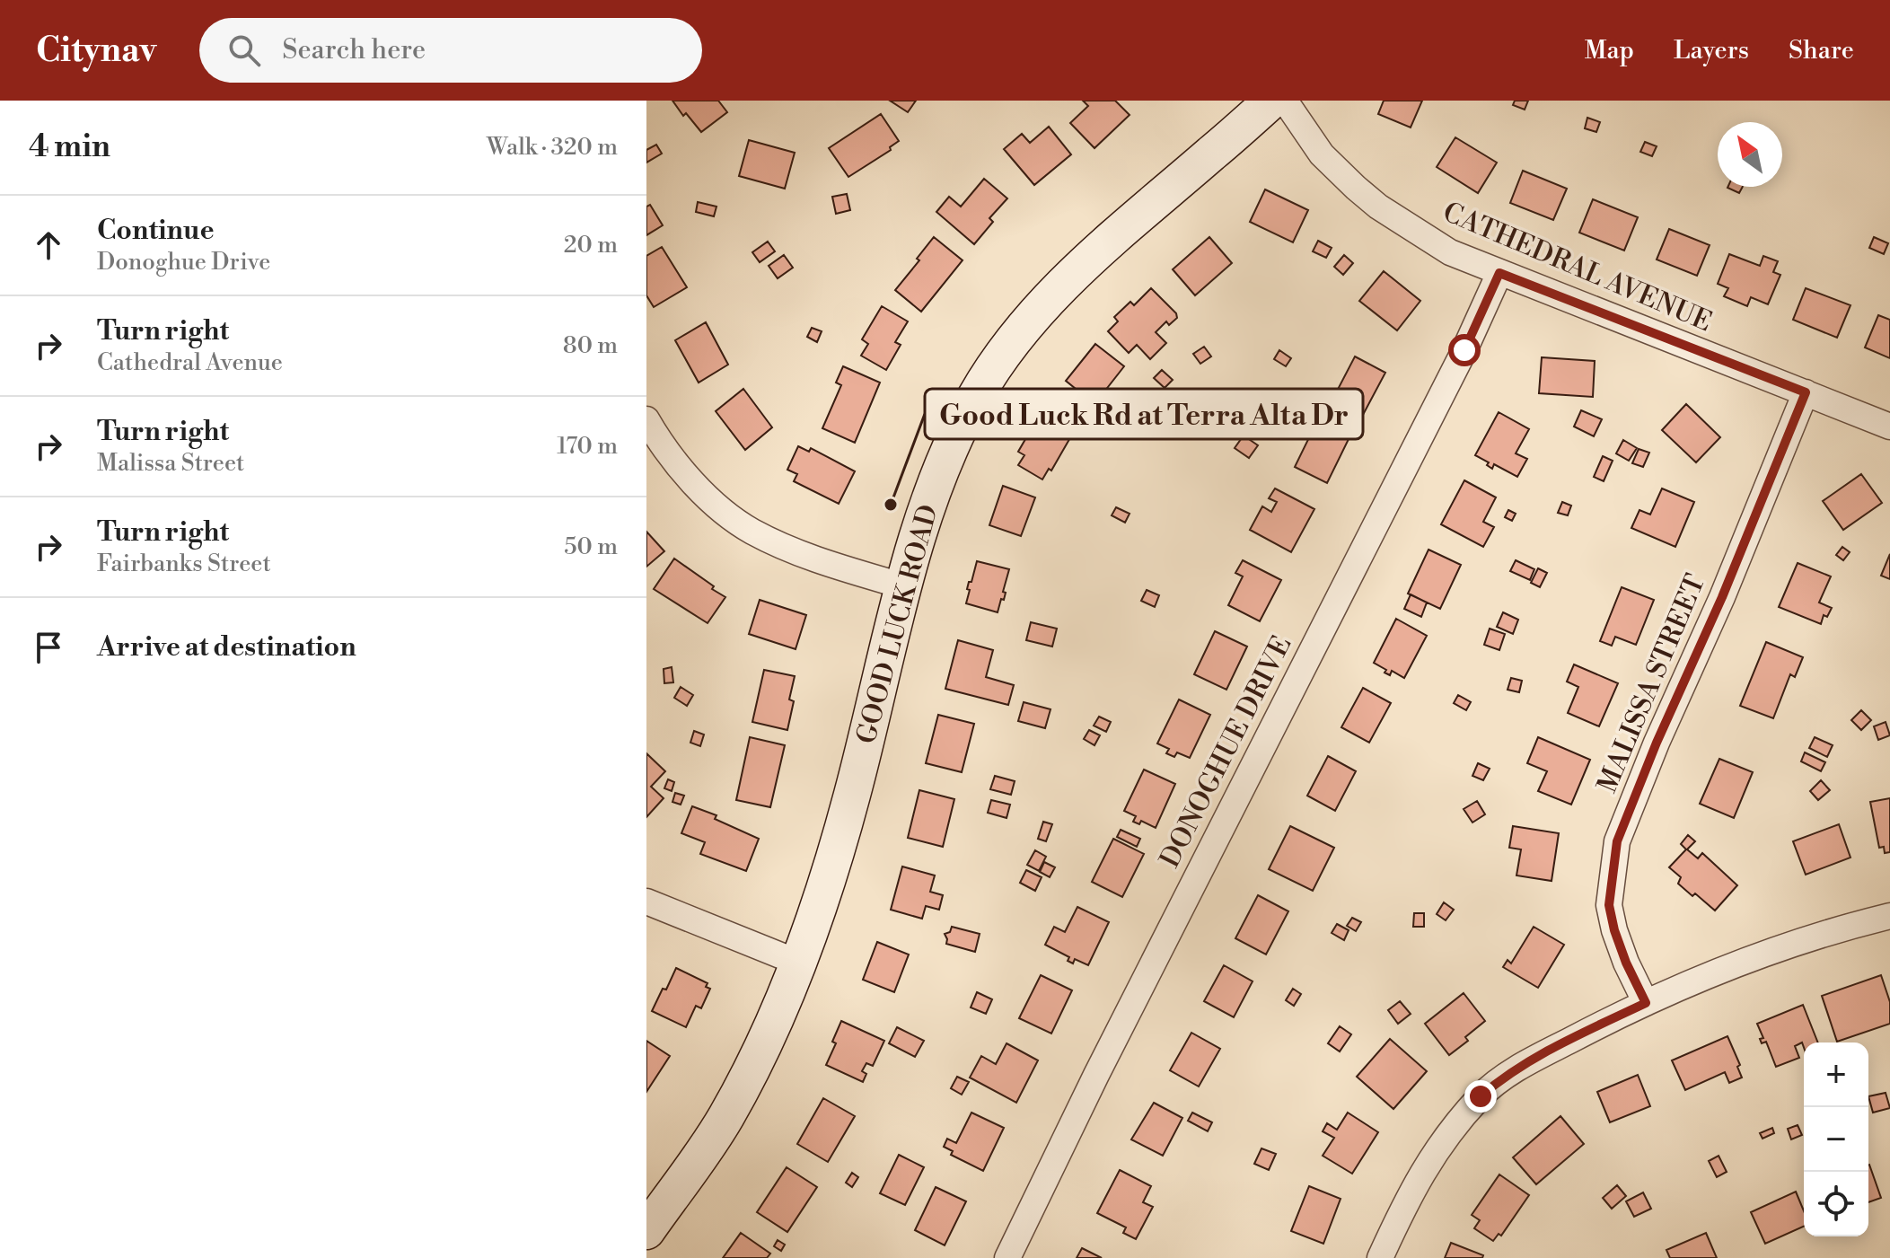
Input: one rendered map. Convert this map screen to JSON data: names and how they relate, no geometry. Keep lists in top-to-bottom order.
{
  "streets": {
    "main road": ["GOOD LUCK ROAD"],
    "street": ["CATHEDRAL AVENUE", "MALISSA STREET", "DONOGHUE DRIVE"]
  },
  "crossings": [
    ["CATHEDRAL AVENUE", "MALISSA STREET"],
    ["CATHEDRAL AVENUE", "DONOGHUE DRIVE"]
  ],
  "places": ["Good Luck Rd at Terra Alta Dr"],
  "north": "top left",
  "page": {
    "header": "Citynav",
    "search": "Search here",
    "nav": ["Map", "Layers", "Share"],
    "heading": ["4 min", "Walk · 320 m"],
    "list": [
      ["Continue", "Donoghue Drive", "20 m"],
      ["Turn right", "Cathedral Avenue", "80 m"],
      ["Turn right", "Malissa Street", "170 m"],
      ["Turn right", "Fairbanks Street", "50 m"],
      "Arrive at destination"
    ],
    "map_buttons": ["+", "−"]
  }
}
